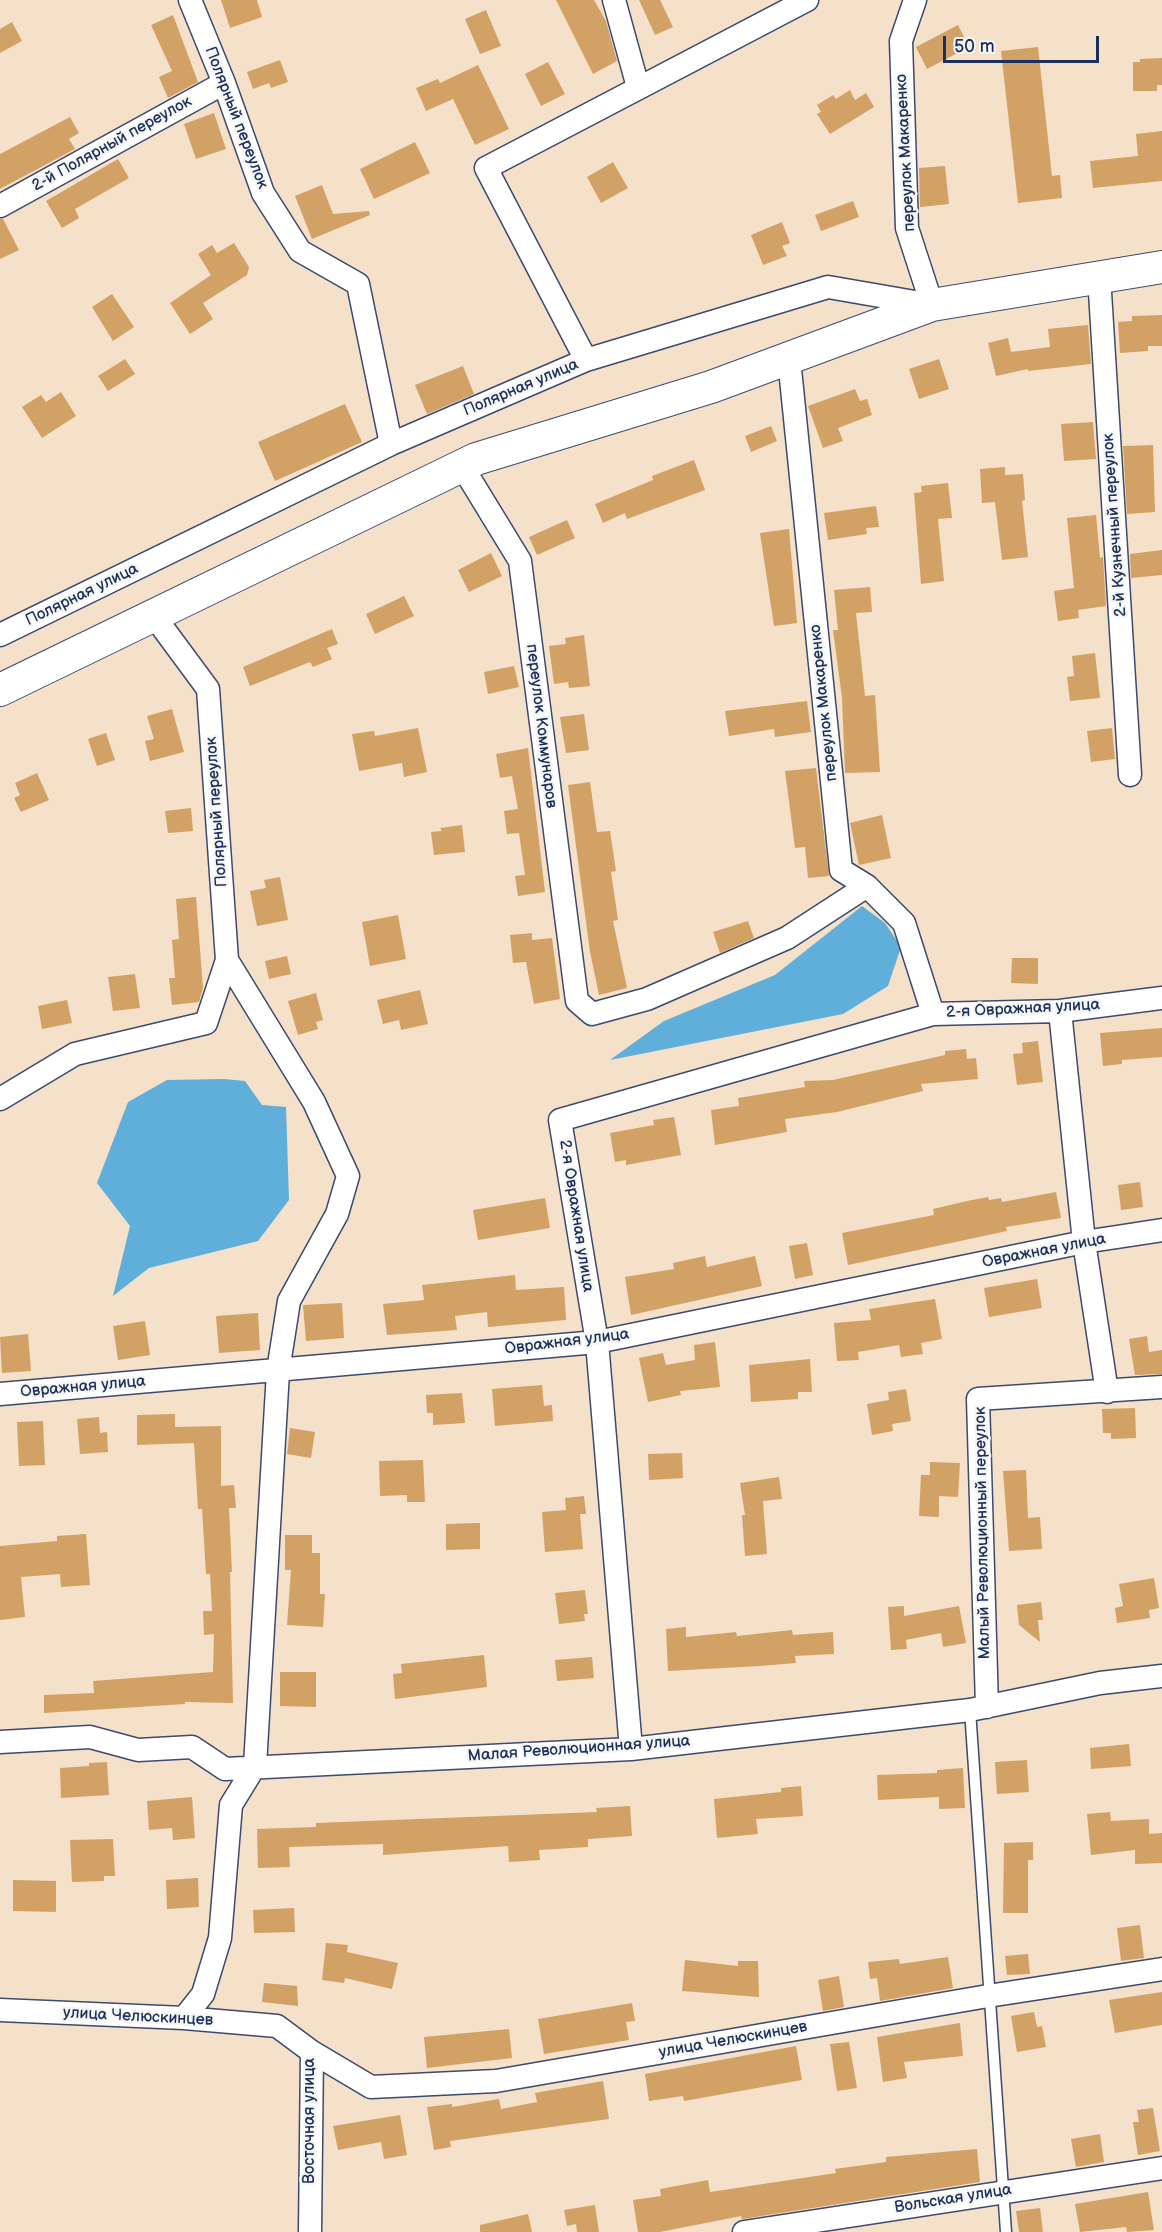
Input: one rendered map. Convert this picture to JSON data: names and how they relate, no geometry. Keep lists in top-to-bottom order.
{
  "streets": {
    "street": [
      "Полярный переулок",
      "2-й Полярный переулок",
      "переулок Макаренко",
      "Полярная улица",
      "2-й Кузнечный переулок",
      "переулок Коммунаров",
      "2-я Овражная улица",
      "Овражная улица",
      "Малый Революционный переулок",
      "Малая Революционная улица",
      "улица Челюскинцев",
      "Восточная улица",
      "Вольская улица"
    ]
  },
  "crossings": [
    ["Полярный переулок", "2-й Полярный переулок"],
    ["Полярный переулок", "Полярная улица"],
    ["переулок Макаренко", "переулок Коммунаров"],
    ["переулок Макаренко", "2-я Овражная улица"],
    ["2-я Овражная улица", "Овражная улица"],
    ["2-я Овражная улица", "Малая Революционная улица"],
    ["Малый Революционный переулок", "Малая Революционная улица"],
    ["улица Челюскинцев", "Восточная улица"]
  ],
  "scale_bar": "50 m"
}
